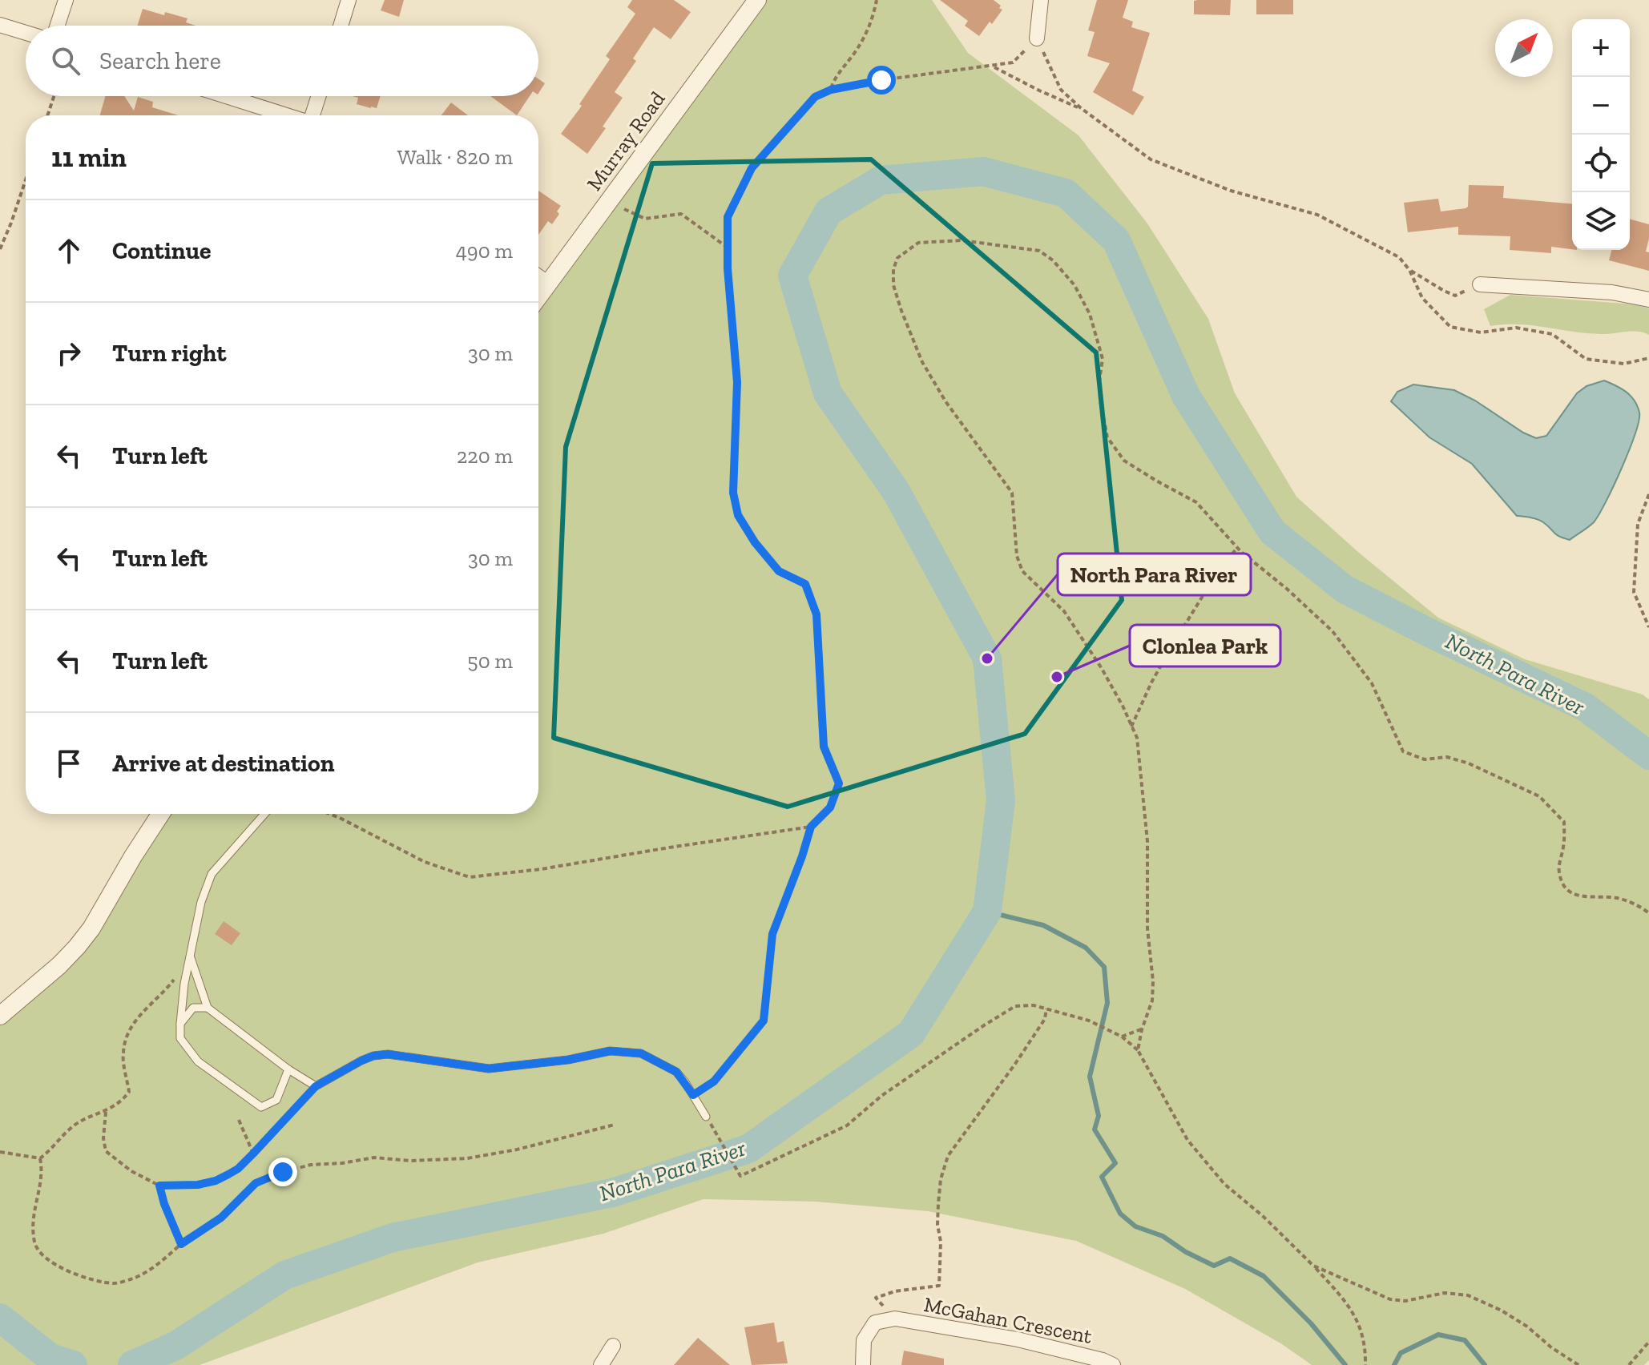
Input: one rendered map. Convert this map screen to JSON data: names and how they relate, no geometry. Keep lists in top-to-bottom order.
{
  "streets": {
    "street": ["Murray Road", "McGahan Crescent"]
  },
  "water": ["North Para River"],
  "places": ["North Para River", "Clonlea Park"],
  "north": "top right",
  "page": {
    "map_buttons": ["+", "−"],
    "search": "Search here",
    "heading": ["11 min", "Walk · 820 m"],
    "list": [
      ["Continue", "490 m"],
      ["Turn right", "30 m"],
      ["Turn left", "220 m"],
      ["Turn left", "30 m"],
      ["Turn left", "50 m"],
      "Arrive at destination"
    ]
  }
}
